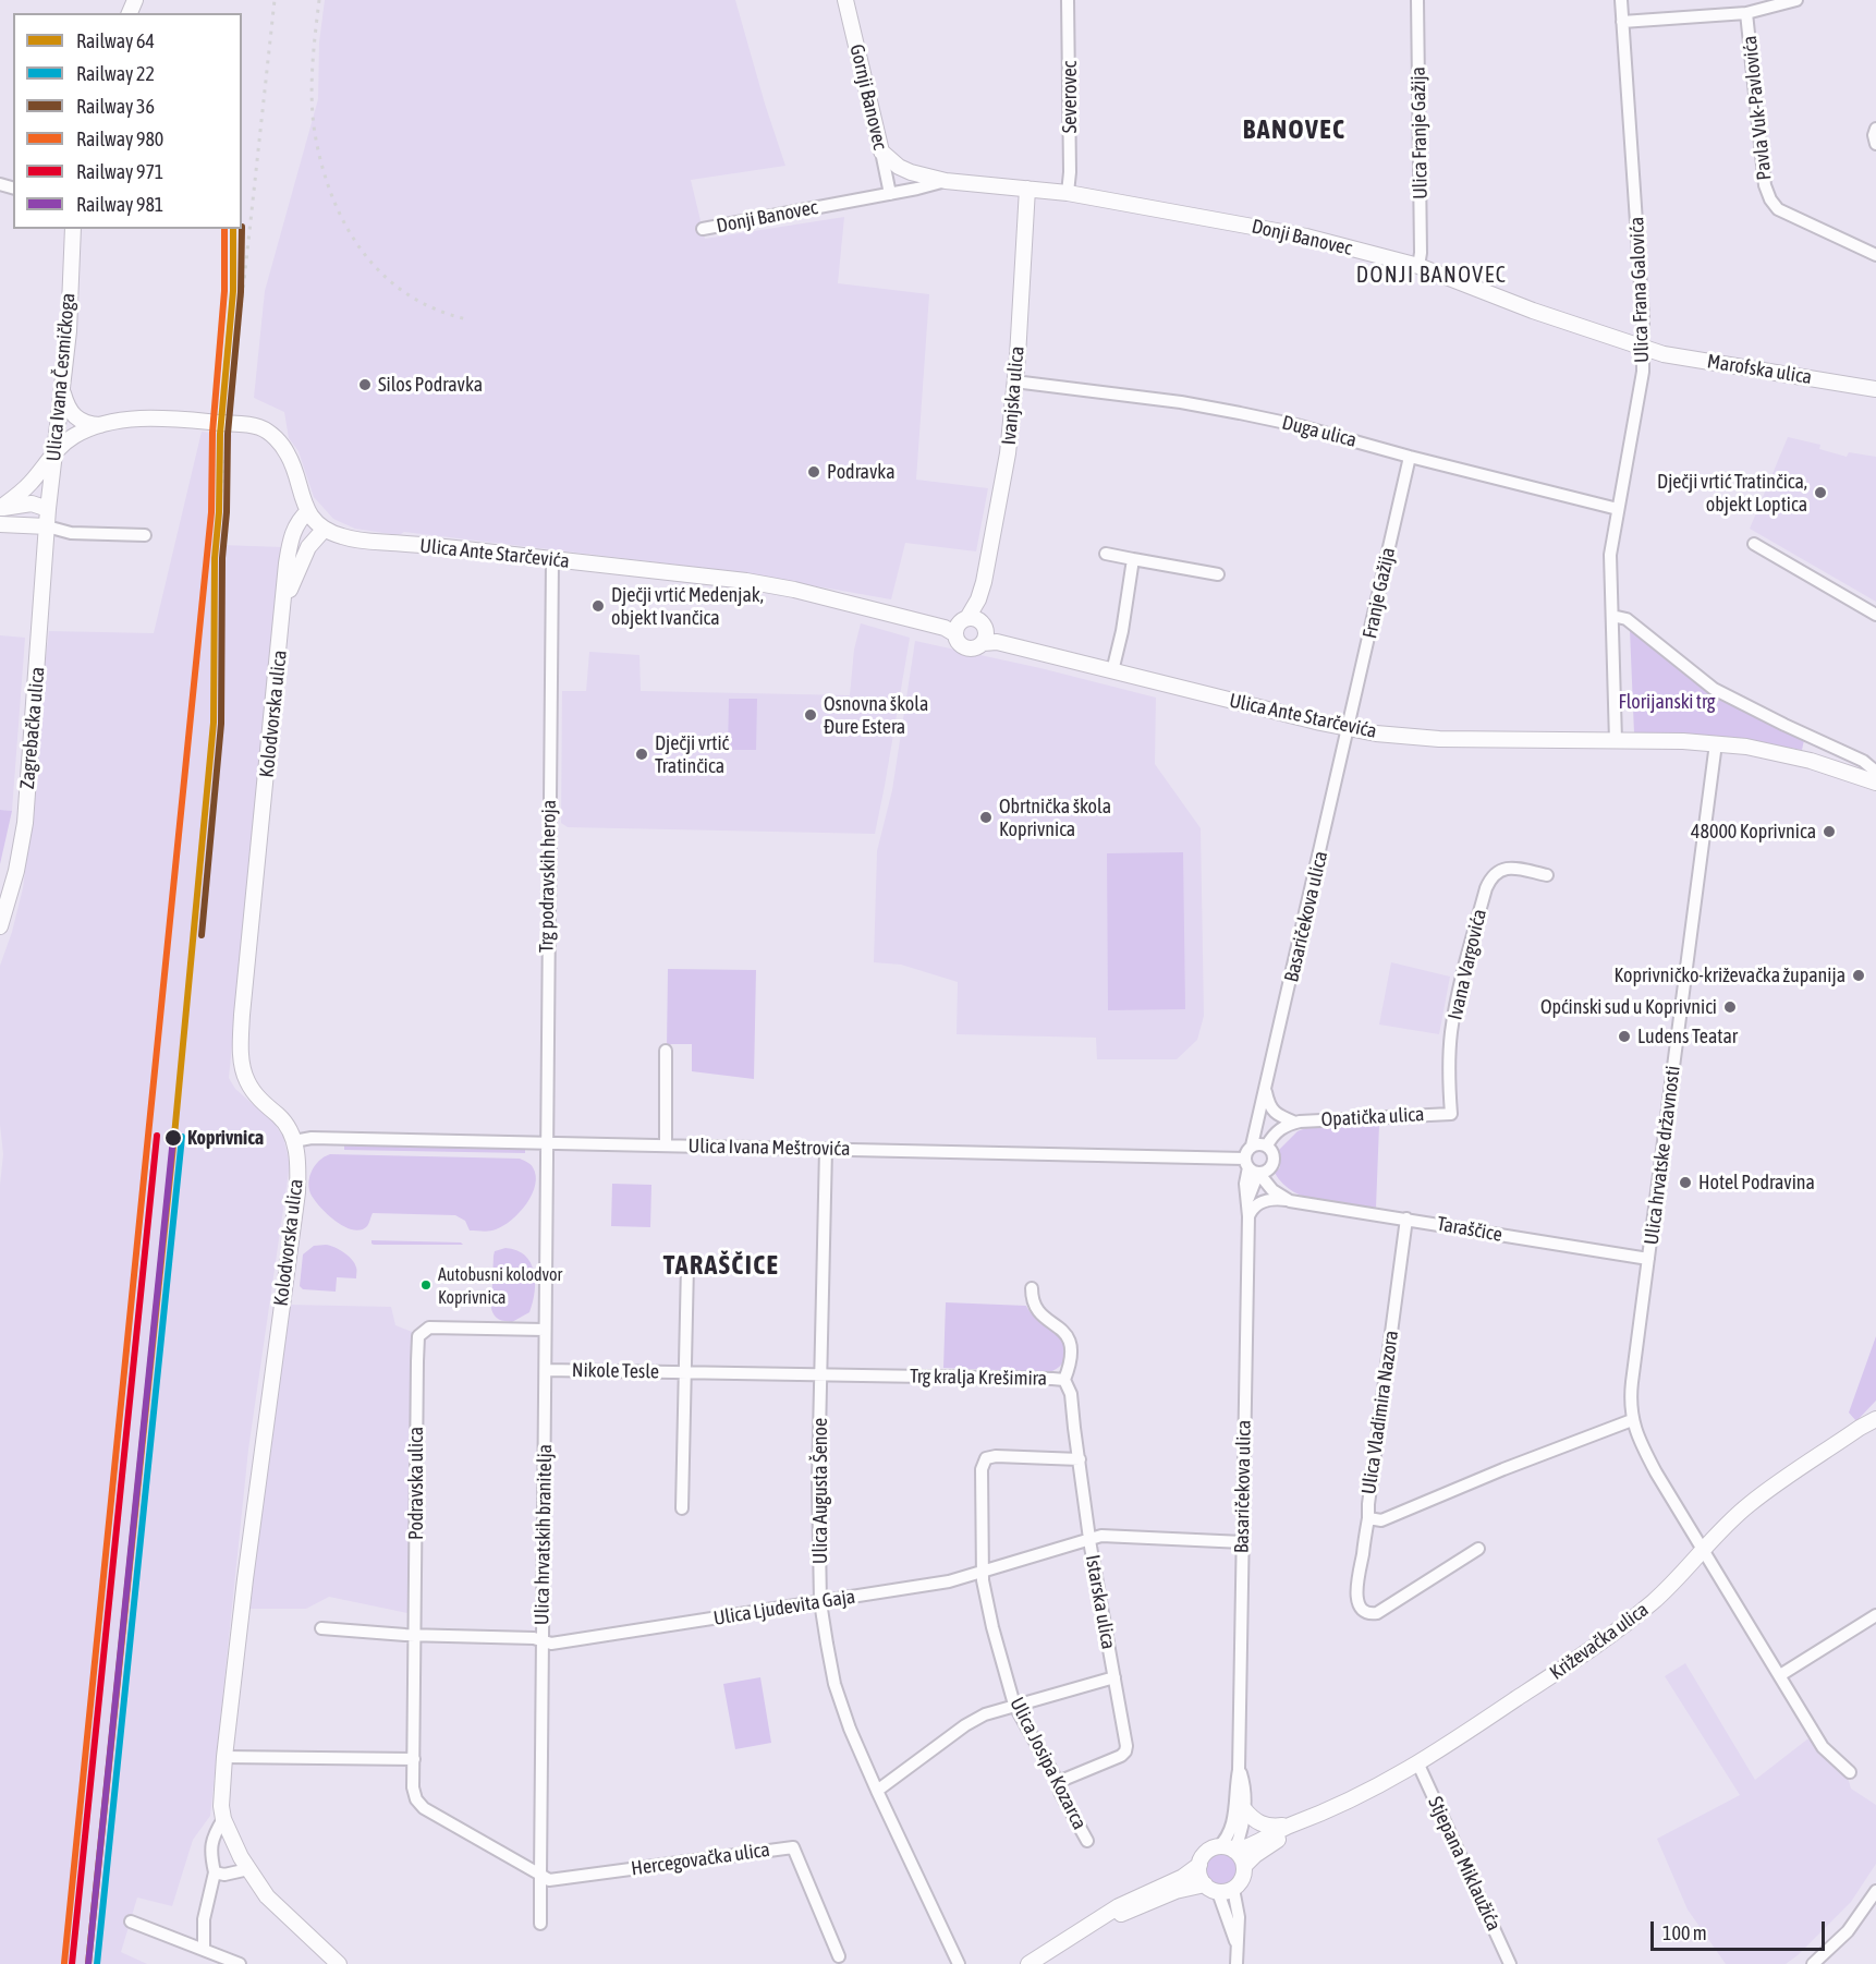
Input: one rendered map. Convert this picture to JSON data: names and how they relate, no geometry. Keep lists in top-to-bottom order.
{
  "streets": {
    "main road": [
      "Gornji Banovec",
      "Donji Banovec",
      "Marofska ulica",
      "Ulica Ivana Česmičkoga",
      "Ivanjska ulica",
      "Ulica Ante Starčevića",
      "Kolodvorska ulica",
      "Zagrebačka ulica",
      "Križevačka ulica"
    ],
    "street": [
      "Severovec",
      "Pavla Vuk-Pavlovića",
      "Ulica Franje Gažija",
      "Ulica Frana Galovića",
      "Duga ulica",
      "Franje Gažija",
      "Trg podravskih heroja",
      "Basaričekova ulica",
      "Ivana Vargovića",
      "Opatička ulica",
      "Ulica Ivana Meštrovića",
      "Ulica hrvatske državnosti",
      "Taraščice",
      "Nikole Tesle",
      "Trg kralja Krešimira",
      "Ulica Vladimira Nazora",
      "Podravska ulica",
      "Ulica Augusta Šenoe",
      "Ulica hrvatskih branitelja",
      "Istarska ulica",
      "Ulica Ljudevita Gaja",
      "Ulica Josipa Kozarca",
      "Hercegovačka ulica",
      "Stjepana Miklaužića"
    ]
  },
  "crossings": [
    ["Gornji Banovec", "Donji Banovec"],
    ["Severovec", "Donji Banovec"],
    ["Ulica Franje Gažija", "Donji Banovec"],
    ["Donji Banovec", "Ulica Frana Galovića"],
    ["Donji Banovec", "Marofska ulica"],
    ["Donji Banovec", "Ivanjska ulica"],
    ["Ulica Frana Galovića", "Marofska ulica"],
    ["Ulica Frana Galovića", "Duga ulica"],
    ["Ulica Ivana Česmičkoga", "Ulica Ante Starčevića"],
    ["Ulica Ivana Česmičkoga", "Zagrebačka ulica"],
    ["Ivanjska ulica", "Duga ulica"],
    ["Ivanjska ulica", "Ulica Ante Starčevića"],
    ["Duga ulica", "Franje Gažija"],
    ["Ulica Ante Starčevića", "Franje Gažija"],
    ["Ulica Ante Starčevića", "Kolodvorska ulica"],
    ["Ulica Ante Starčevića", "Trg podravskih heroja"],
    ["Ulica Ante Starčevića", "Basaričekova ulica"],
    ["Franje Gažija", "Basaričekova ulica"],
    ["Kolodvorska ulica", "Ulica Ivana Meštrovića"],
    ["Trg podravskih heroja", "Ulica Ivana Meštrovića"],
    ["Trg podravskih heroja", "Ulica hrvatskih branitelja"],
    ["Basaričekova ulica", "Opatička ulica"],
    ["Basaričekova ulica", "Ulica Ivana Meštrovića"],
    ["Basaričekova ulica", "Taraščice"],
    ["Basaričekova ulica", "Ulica Ljudevita Gaja"],
    ["Basaričekova ulica", "Križevačka ulica"],
    ["Ivana Vargovića", "Opatička ulica"],
    ["Ulica Ivana Meštrovića", "Taraščice"],
    ["Ulica Ivana Meštrovića", "Ulica Augusta Šenoe"],
    ["Ulica hrvatske državnosti", "Taraščice"],
    ["Ulica hrvatske državnosti", "Ulica Vladimira Nazora"],
    ["Ulica hrvatske državnosti", "Križevačka ulica"],
    ["Taraščice", "Ulica Vladimira Nazora"],
    ["Nikole Tesle", "Trg kralja Krešimira"],
    ["Nikole Tesle", "Ulica Augusta Šenoe"],
    ["Nikole Tesle", "Ulica hrvatskih branitelja"],
    ["Trg kralja Krešimira", "Ulica Augusta Šenoe"],
    ["Trg kralja Krešimira", "Istarska ulica"],
    ["Podravska ulica", "Ulica hrvatskih branitelja"],
    ["Podravska ulica", "Ulica Ljudevita Gaja"],
    ["Podravska ulica", "Hercegovačka ulica"],
    ["Ulica Augusta Šenoe", "Ulica Ljudevita Gaja"],
    ["Ulica hrvatskih branitelja", "Ulica Ljudevita Gaja"],
    ["Ulica hrvatskih branitelja", "Hercegovačka ulica"],
    ["Istarska ulica", "Ulica Ljudevita Gaja"],
    ["Istarska ulica", "Ulica Josipa Kozarca"],
    ["Ulica Ljudevita Gaja", "Ulica Josipa Kozarca"],
    ["Križevačka ulica", "Stjepana Miklaužića"]
  ],
  "districts": ["BANOVEC", "DONJI BANOVEC", "TARAŠČICE"],
  "parks": ["Florijanski trg"],
  "places": [
    "Silos Podravka",
    "Podravka",
    "Dječji vrtić Tratinčica, objekt Loptica",
    "Dječji vrtić Medenjak, objekt Ivančica",
    "Osnovna škola Đure Estera",
    "Dječji vrtić Tratinčica",
    "Obrtnička škola Koprivnica",
    "48000 Koprivnica",
    "Koprivničko-križevačka županija",
    "Općinski sud u Koprivnici",
    "Ludens Teatar",
    "Koprivnica",
    "Hotel Podravina",
    "Autobusni kolodvor Koprivnica"
  ],
  "lines": [
    "rail line 64",
    "rail line 36",
    "rail line 980",
    "rail line 971",
    "rail line 22",
    "rail line 981"
  ],
  "legend": [
    "Railway 64",
    "Railway 22",
    "Railway 36",
    "Railway 980",
    "Railway 971",
    "Railway 981"
  ],
  "scale_bar": "100 m"
}
